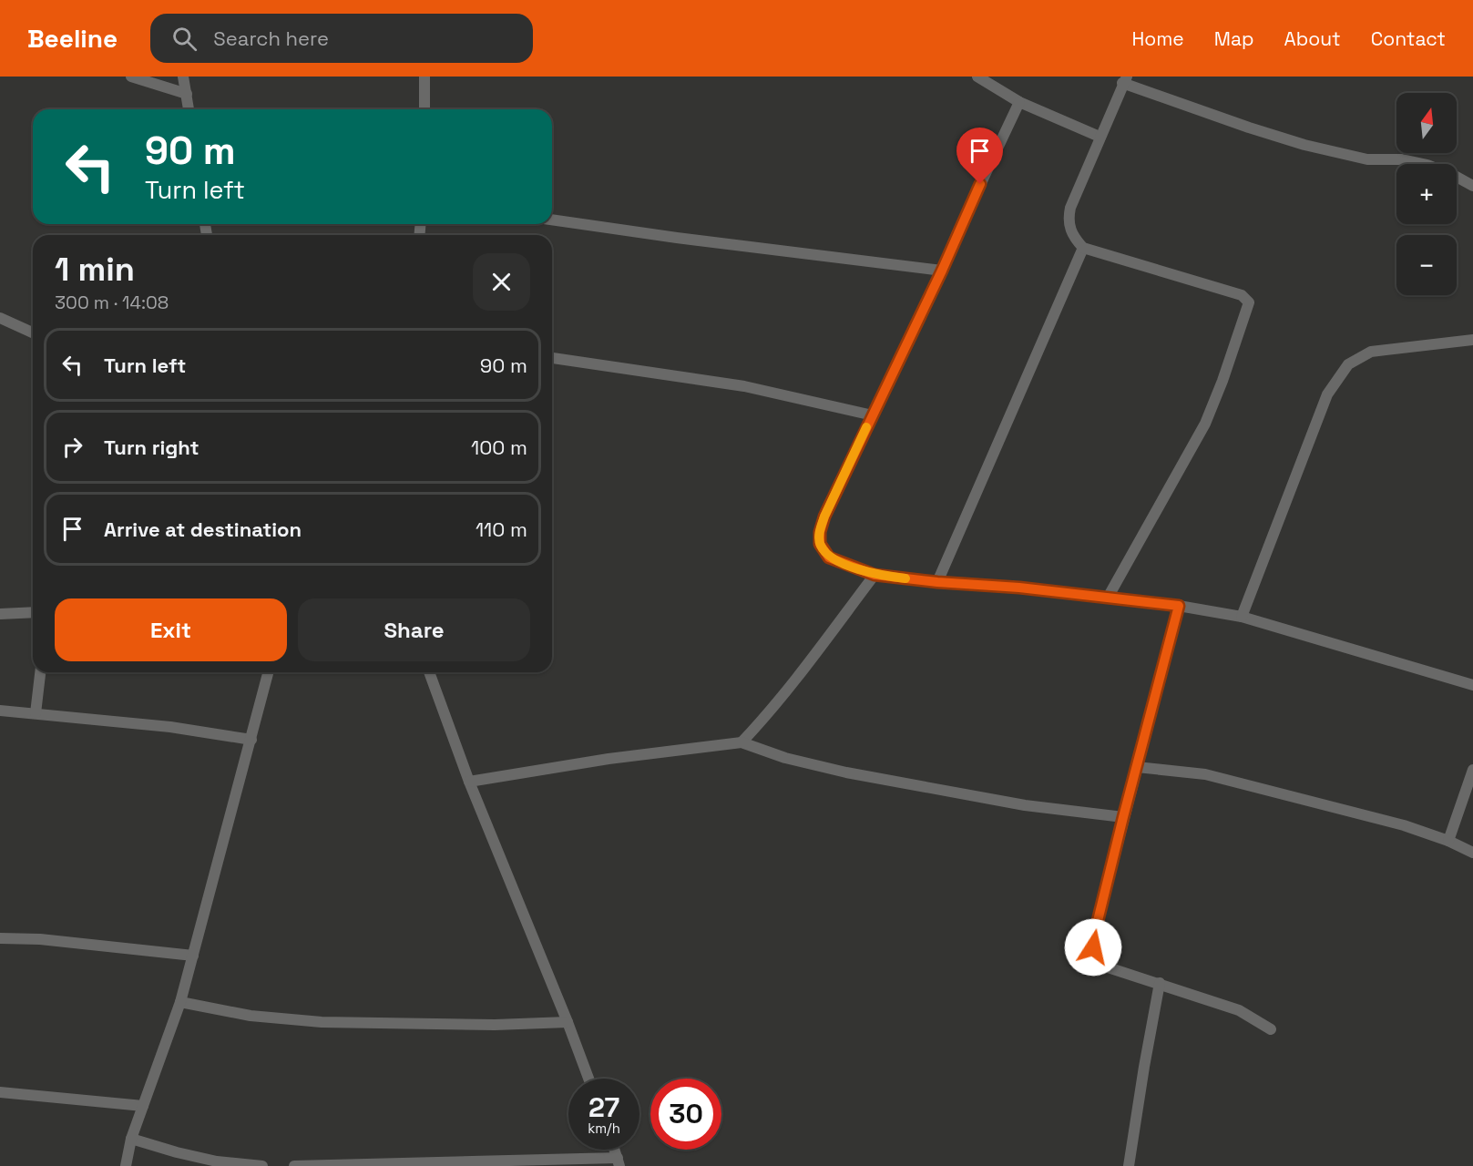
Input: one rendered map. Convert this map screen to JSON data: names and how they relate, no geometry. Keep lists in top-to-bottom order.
{
  "north": "top",
  "page": {
    "header": "Beeline",
    "search": "Search here",
    "nav": [
      "Home",
      "Map",
      "About",
      "Contact"
    ],
    "map_buttons": ["+", "−"],
    "turn": ["90 m", "Turn left"],
    "heading": ["1 min", "300 m · 14:08"],
    "list": [
      {
        "name": "Turn left",
        "value": "90 m"
      },
      {
        "name": "Turn right",
        "value": "100 m"
      },
      {
        "name": "Arrive at destination",
        "value": "110 m"
      }
    ],
    "buttons": ["Exit", "Share"],
    "speed": "27 km/h",
    "limit": "30"
  }
}
